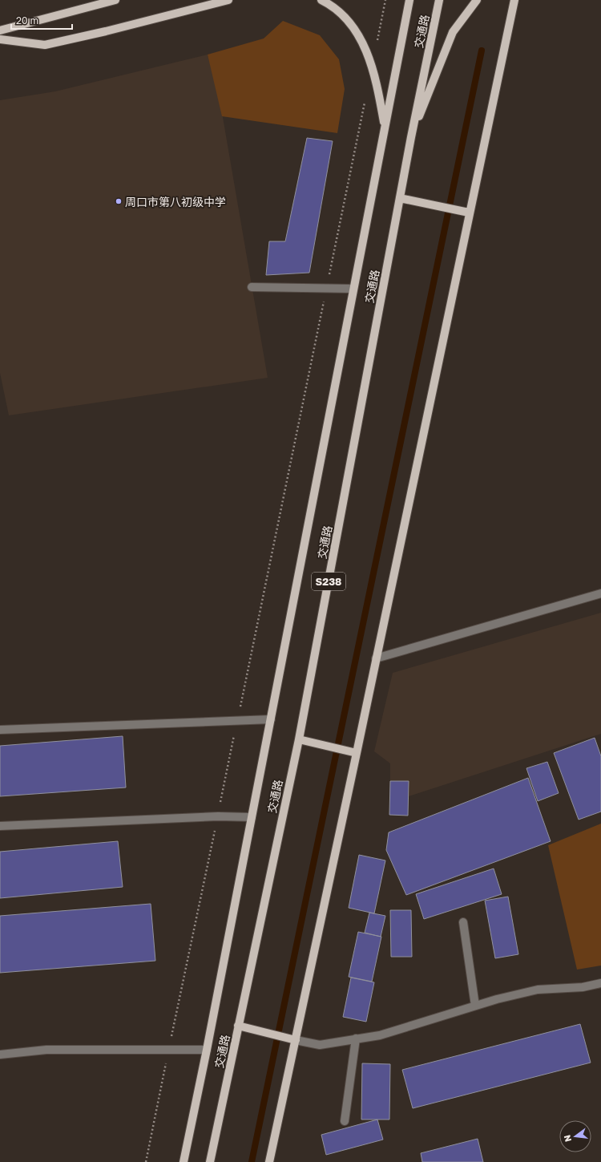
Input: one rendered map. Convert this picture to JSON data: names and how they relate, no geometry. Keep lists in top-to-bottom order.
{
  "streets": {
    "main road": ["交通路", "S238"]
  },
  "places": ["周口市第八初级中学"],
  "scale_bar": "20 m",
  "north": "left"
}
